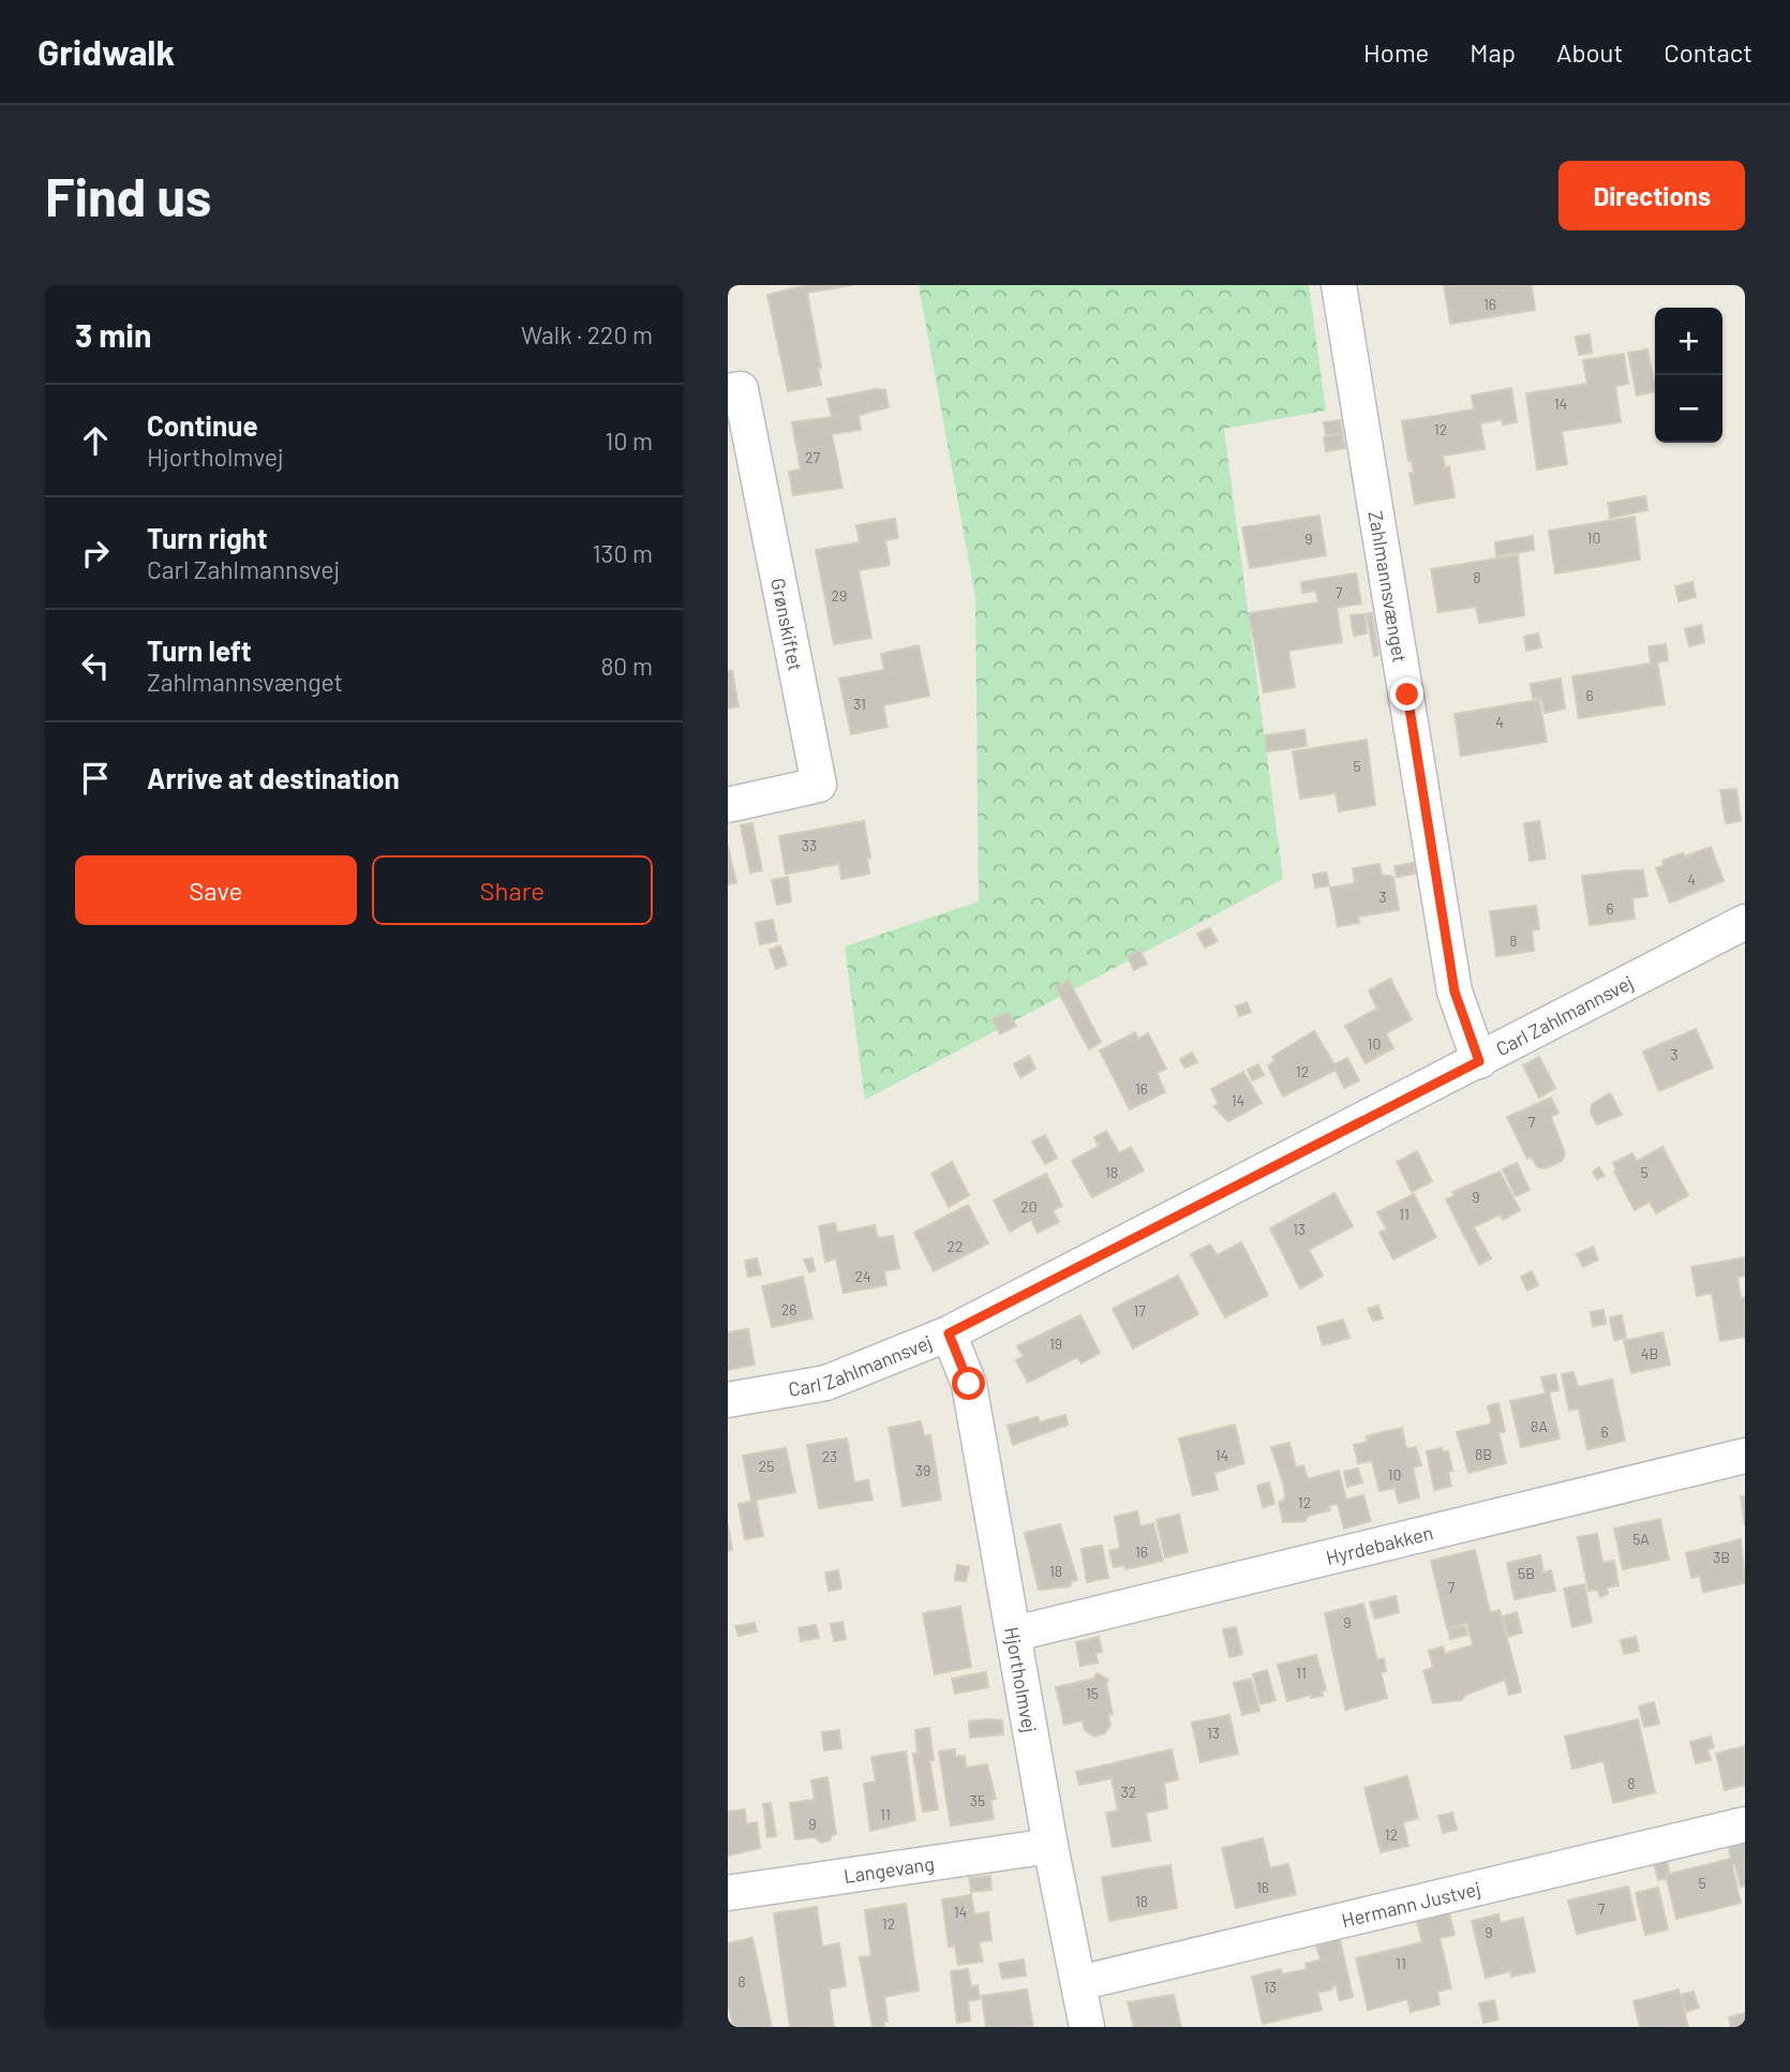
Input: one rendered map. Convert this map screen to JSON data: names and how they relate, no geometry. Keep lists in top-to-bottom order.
{
  "streets": {
    "street": [
      "Zahlmannsvænget",
      "Grønskiftet",
      "Carl Zahlmannsvej",
      "Hyrdebakken",
      "Hjortholmvej",
      "Langevang",
      "Hermann Justvej"
    ]
  },
  "crossings": [
    ["Zahlmannsvænget", "Carl Zahlmannsvej"],
    ["Carl Zahlmannsvej", "Hjortholmvej"],
    ["Hyrdebakken", "Hjortholmvej"],
    ["Hjortholmvej", "Langevang"],
    ["Hjortholmvej", "Hermann Justvej"]
  ],
  "house_numbers": [
    "16",
    "14",
    "12",
    "27",
    "10",
    "9",
    "8",
    "7",
    "29",
    "6",
    "31",
    "4",
    "5",
    "33",
    "4",
    "3",
    "6",
    "8",
    "10",
    "3",
    "12",
    "16",
    "14",
    "7",
    "18",
    "5",
    "9",
    "20",
    "11",
    "13",
    "22",
    "24",
    "26",
    "17",
    "19",
    "4B",
    "8A",
    "6",
    "8B",
    "14",
    "23",
    "25",
    "39",
    "10",
    "12",
    "5A",
    "16",
    "3B",
    "18",
    "5B",
    "7",
    "9",
    "11",
    "15",
    "13",
    "8",
    "32",
    "35",
    "11",
    "9",
    "12",
    "5",
    "16",
    "18",
    "7",
    "14",
    "12",
    "9",
    "11",
    "8",
    "13"
  ],
  "page": {
    "header": "Gridwalk",
    "nav": [
      "Home",
      "Map",
      "About",
      "Contact"
    ],
    "buttons": [
      "Directions",
      ["Save", "Share"]
    ],
    "title": "Find us",
    "heading": ["3 min", "Walk · 220 m"],
    "map_buttons": ["+", "−"],
    "list": [
      ["Continue", "Hjortholmvej", "10 m"],
      ["Turn right", "Carl Zahlmannsvej", "130 m"],
      ["Turn left", "Zahlmannsvænget", "80 m"],
      "Arrive at destination"
    ]
  }
}
